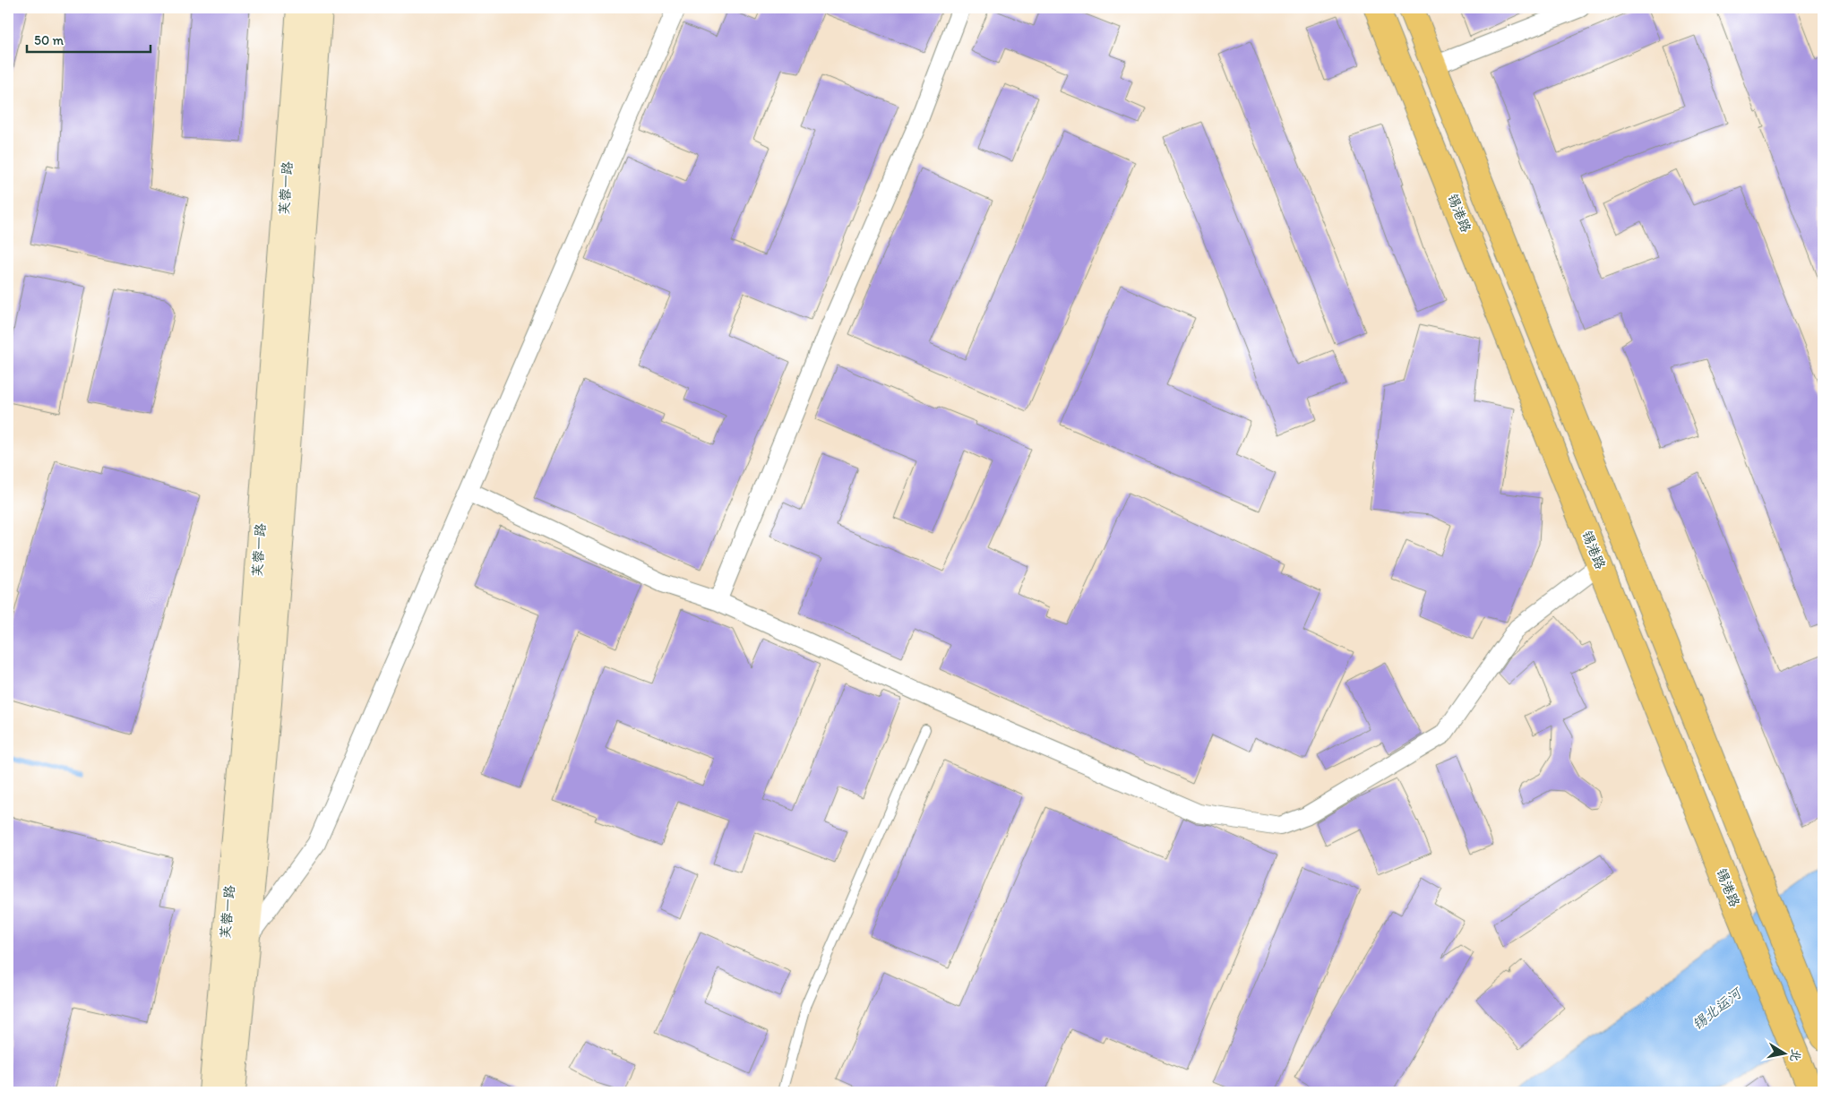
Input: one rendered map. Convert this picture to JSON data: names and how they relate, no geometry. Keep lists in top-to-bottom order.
{
  "streets": {
    "main road": ["锡港路"],
    "street": ["芙蓉一路"]
  },
  "water": ["锡北运河"],
  "scale_bar": "50 m",
  "north": "right"
}
